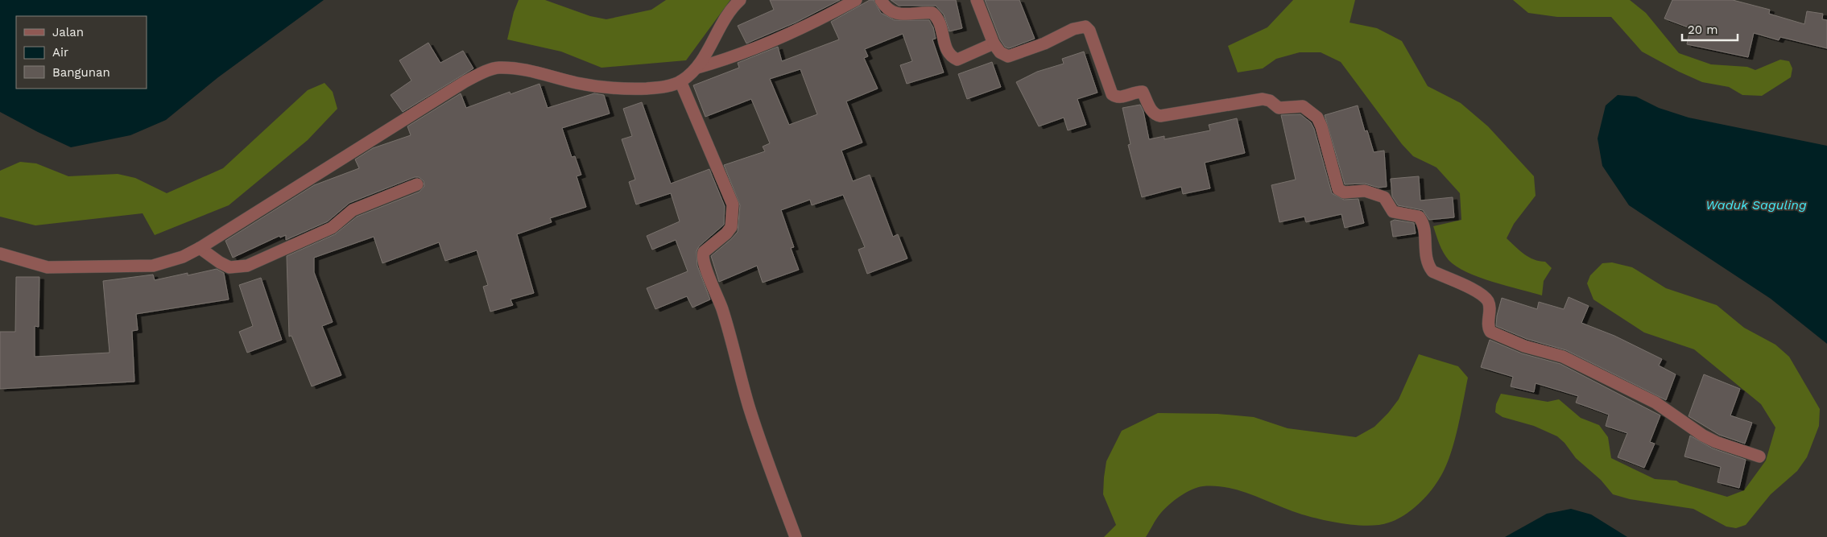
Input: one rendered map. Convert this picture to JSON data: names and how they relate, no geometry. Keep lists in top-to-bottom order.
{
  "water": ["Waduk Saguling"],
  "legend": ["Jalan", "Air", "Bangunan"],
  "scale_bar": "20 m"
}
